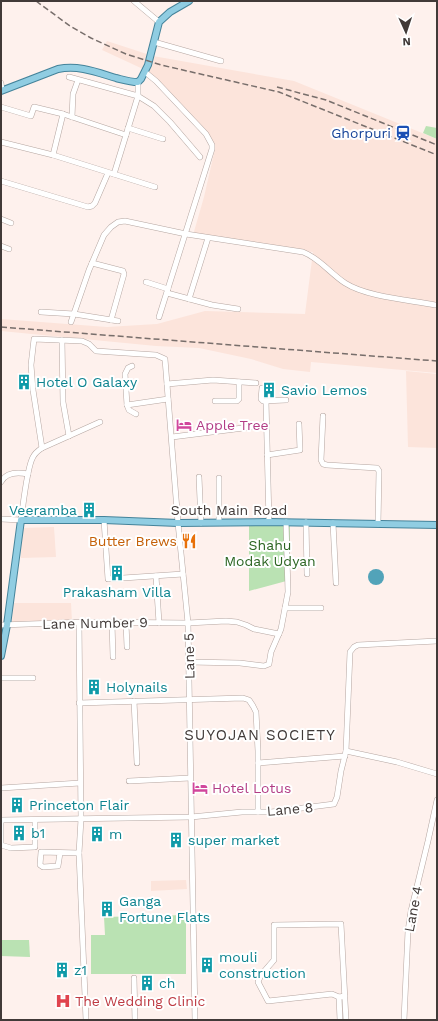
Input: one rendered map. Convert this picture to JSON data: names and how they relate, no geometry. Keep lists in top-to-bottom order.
{
  "streets": {
    "main road": ["South Main Road"],
    "street": [
      "Lane Number 9",
      "Lane 5",
      "Lane 8",
      "Lane 4"
    ]
  },
  "crossings": [
    ["South Main Road", "Lane 5"],
    ["Lane Number 9", "Lane 5"],
    ["Lane 5", "Lane 8"]
  ],
  "districts": ["SUYOJAN SOCIETY"],
  "parks": ["Shahu Modak Udyan"],
  "places": {
    "station": ["Ghorpuri"],
    "building": [
      "Hotel O Galaxy",
      "Savio Lemos",
      "Veeramba",
      "Prakasham Villa",
      "Holynails",
      "Princeton Flair",
      "b1",
      "m",
      "super market",
      "Ganga Fortune Flats",
      "mouli construction",
      "z1",
      "ch"
    ],
    "hotel": ["Apple Tree", "Hotel Lotus"],
    "restaurant": ["Butter Brews"],
    "hospital": ["The Wedding Clinic"]
  },
  "north": "bottom"
}
